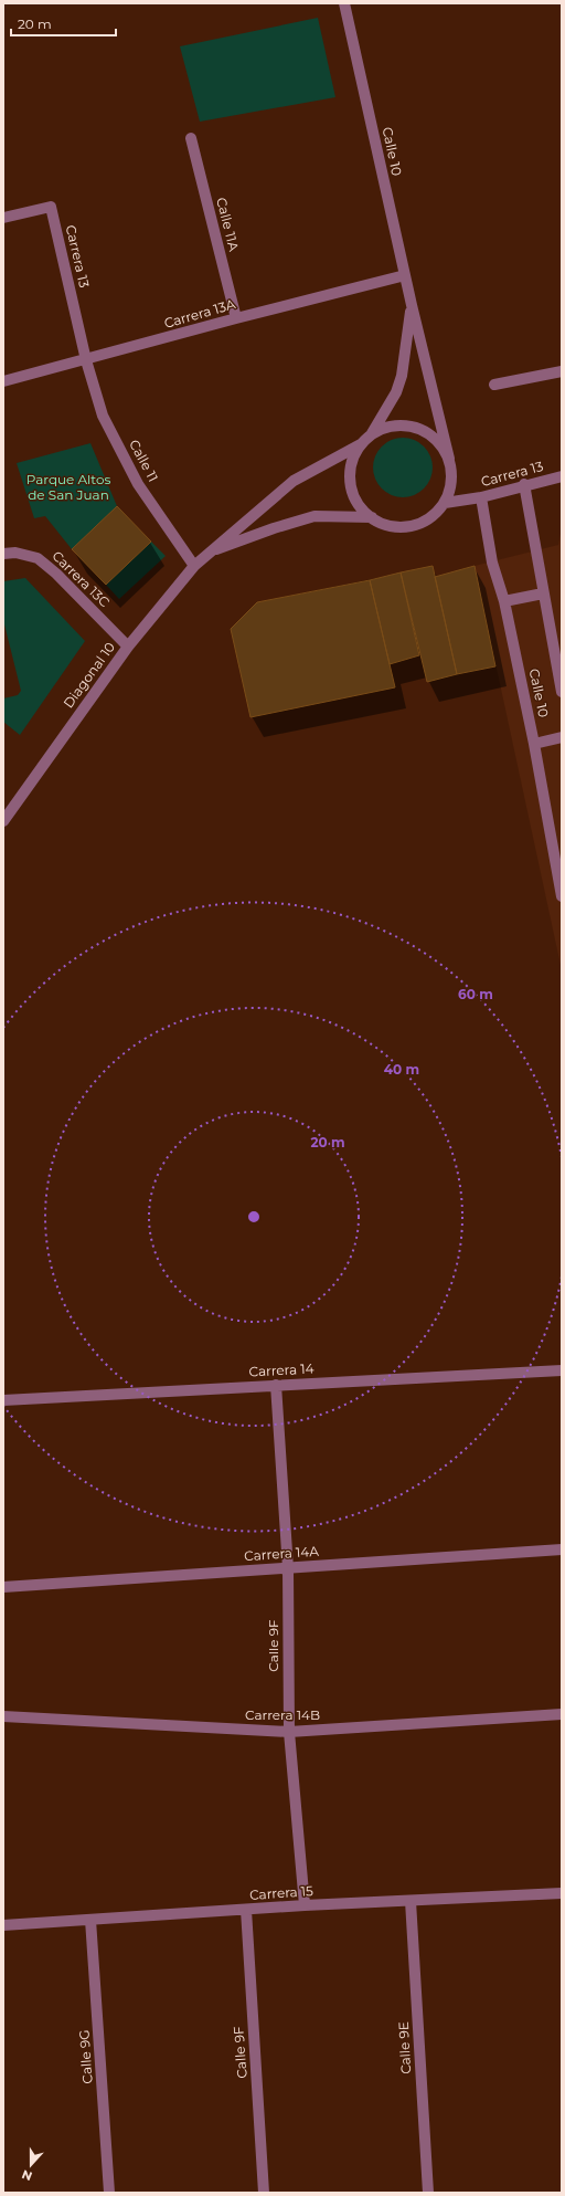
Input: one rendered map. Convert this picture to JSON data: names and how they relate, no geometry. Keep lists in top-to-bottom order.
{
  "streets": {
    "street": [
      "Calle 10",
      "Calle 11A",
      "Carrera 13",
      "Carrera 13A",
      "Calle 11",
      "Carrera 13C",
      "Diagonal 10",
      "Carrera 14",
      "Carrera 14A",
      "Calle 9F",
      "Carrera 14B",
      "Carrera 15",
      "Calle 9E",
      "Calle 9G"
    ]
  },
  "crossings": [
    ["Calle 10", "Carrera 13"],
    ["Calle 10", "Carrera 13A"],
    ["Calle 10", "Diagonal 10"],
    ["Calle 11A", "Carrera 13A"],
    ["Carrera 13", "Carrera 13A"],
    ["Carrera 13", "Calle 11"],
    ["Carrera 13", "Diagonal 10"],
    ["Carrera 13A", "Calle 11"],
    ["Calle 11", "Diagonal 10"],
    ["Carrera 13C", "Diagonal 10"],
    ["Carrera 14", "Calle 9F"],
    ["Carrera 14A", "Calle 9F"],
    ["Calle 9F", "Carrera 14B"],
    ["Calle 9F", "Carrera 15"],
    ["Carrera 15", "Calle 9E"],
    ["Carrera 15", "Calle 9G"]
  ],
  "parks": ["Parque Altos de San Juan"],
  "scale_bar": "20 m",
  "north": "bottom",
  "rings": ["60 m", "40 m", "20 m"]
}
